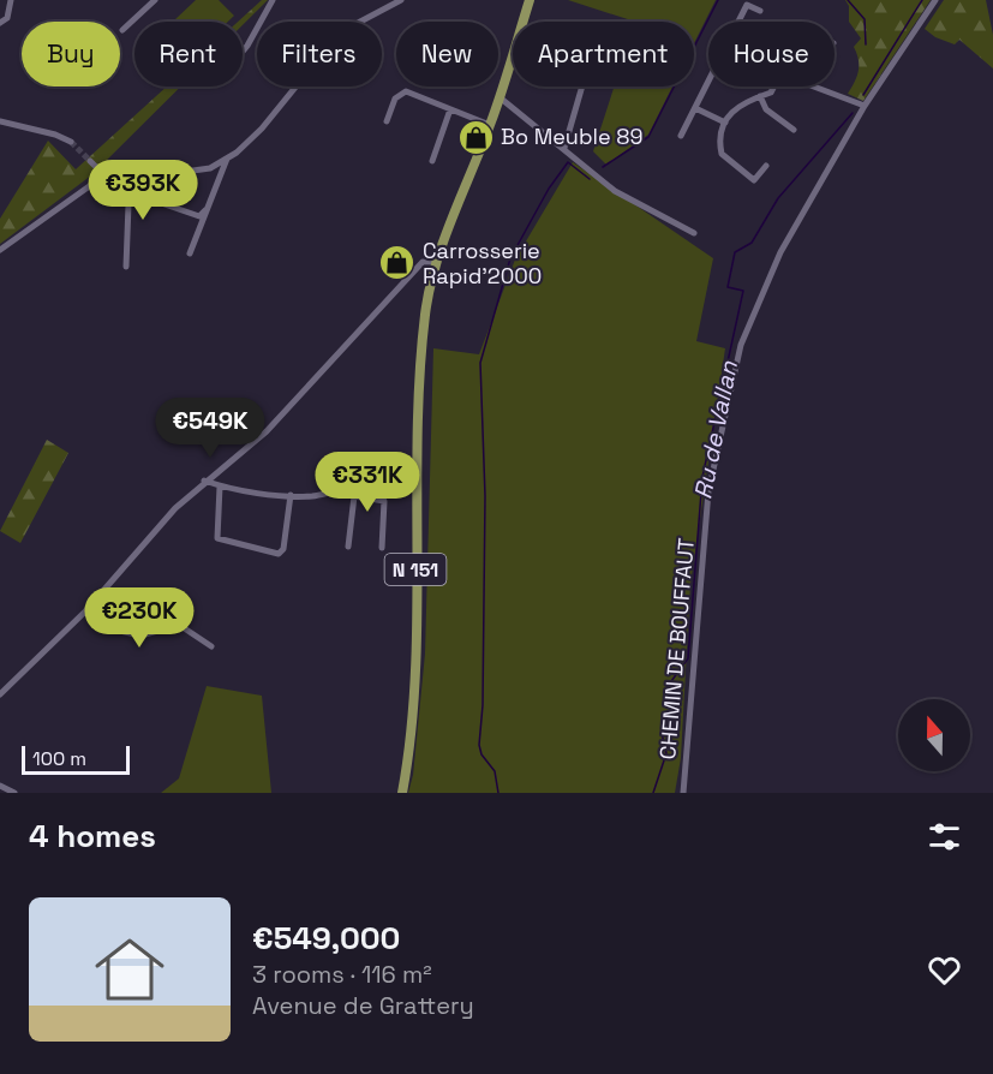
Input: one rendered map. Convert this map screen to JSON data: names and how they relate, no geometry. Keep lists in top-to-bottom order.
{
  "streets": {
    "main road": ["N 151"],
    "street": ["CHEMIN DE BOUFFAUT"]
  },
  "water": ["Ru de Vallan"],
  "places": {
    "shop": ["Bo Meuble 89", "Carrosserie Rapid'2000"]
  },
  "scale_bar": "100 m",
  "north": "top",
  "page": {
    "chip": [
      "Buy",
      "Rent",
      "Filters",
      "New",
      "Apartment",
      "House"
    ],
    "price": [
      "€393K",
      "€549K",
      "€331K",
      "€230K"
    ],
    "scale": "100 m",
    "heading": "4 homes",
    "list": [
      {
        "name": "€549,000",
        "note": "3 rooms · 116 m² · Avenue de Grattery"
      }
    ]
  }
}
